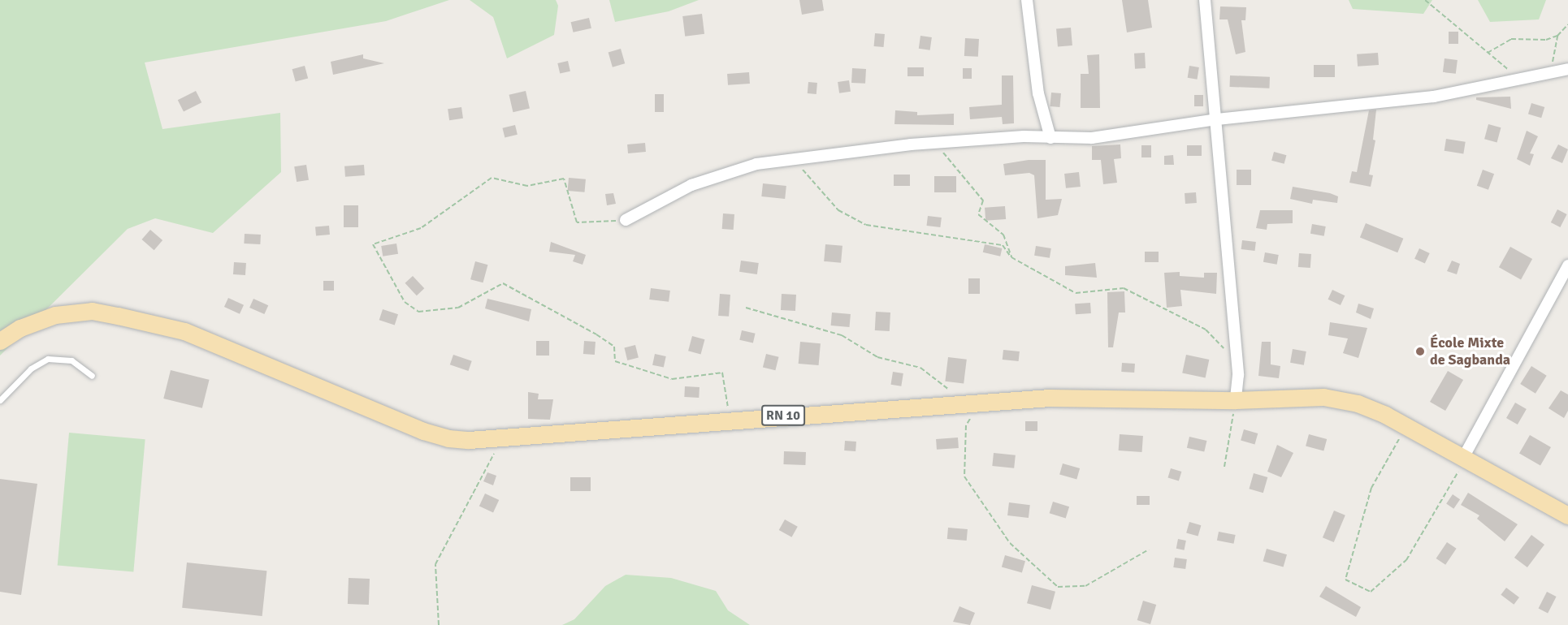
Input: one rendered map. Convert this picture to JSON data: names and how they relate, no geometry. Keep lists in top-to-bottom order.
{
  "streets": {
    "main road": ["RN 10"]
  },
  "places": ["École Mixte de Sagbanda"]
}
